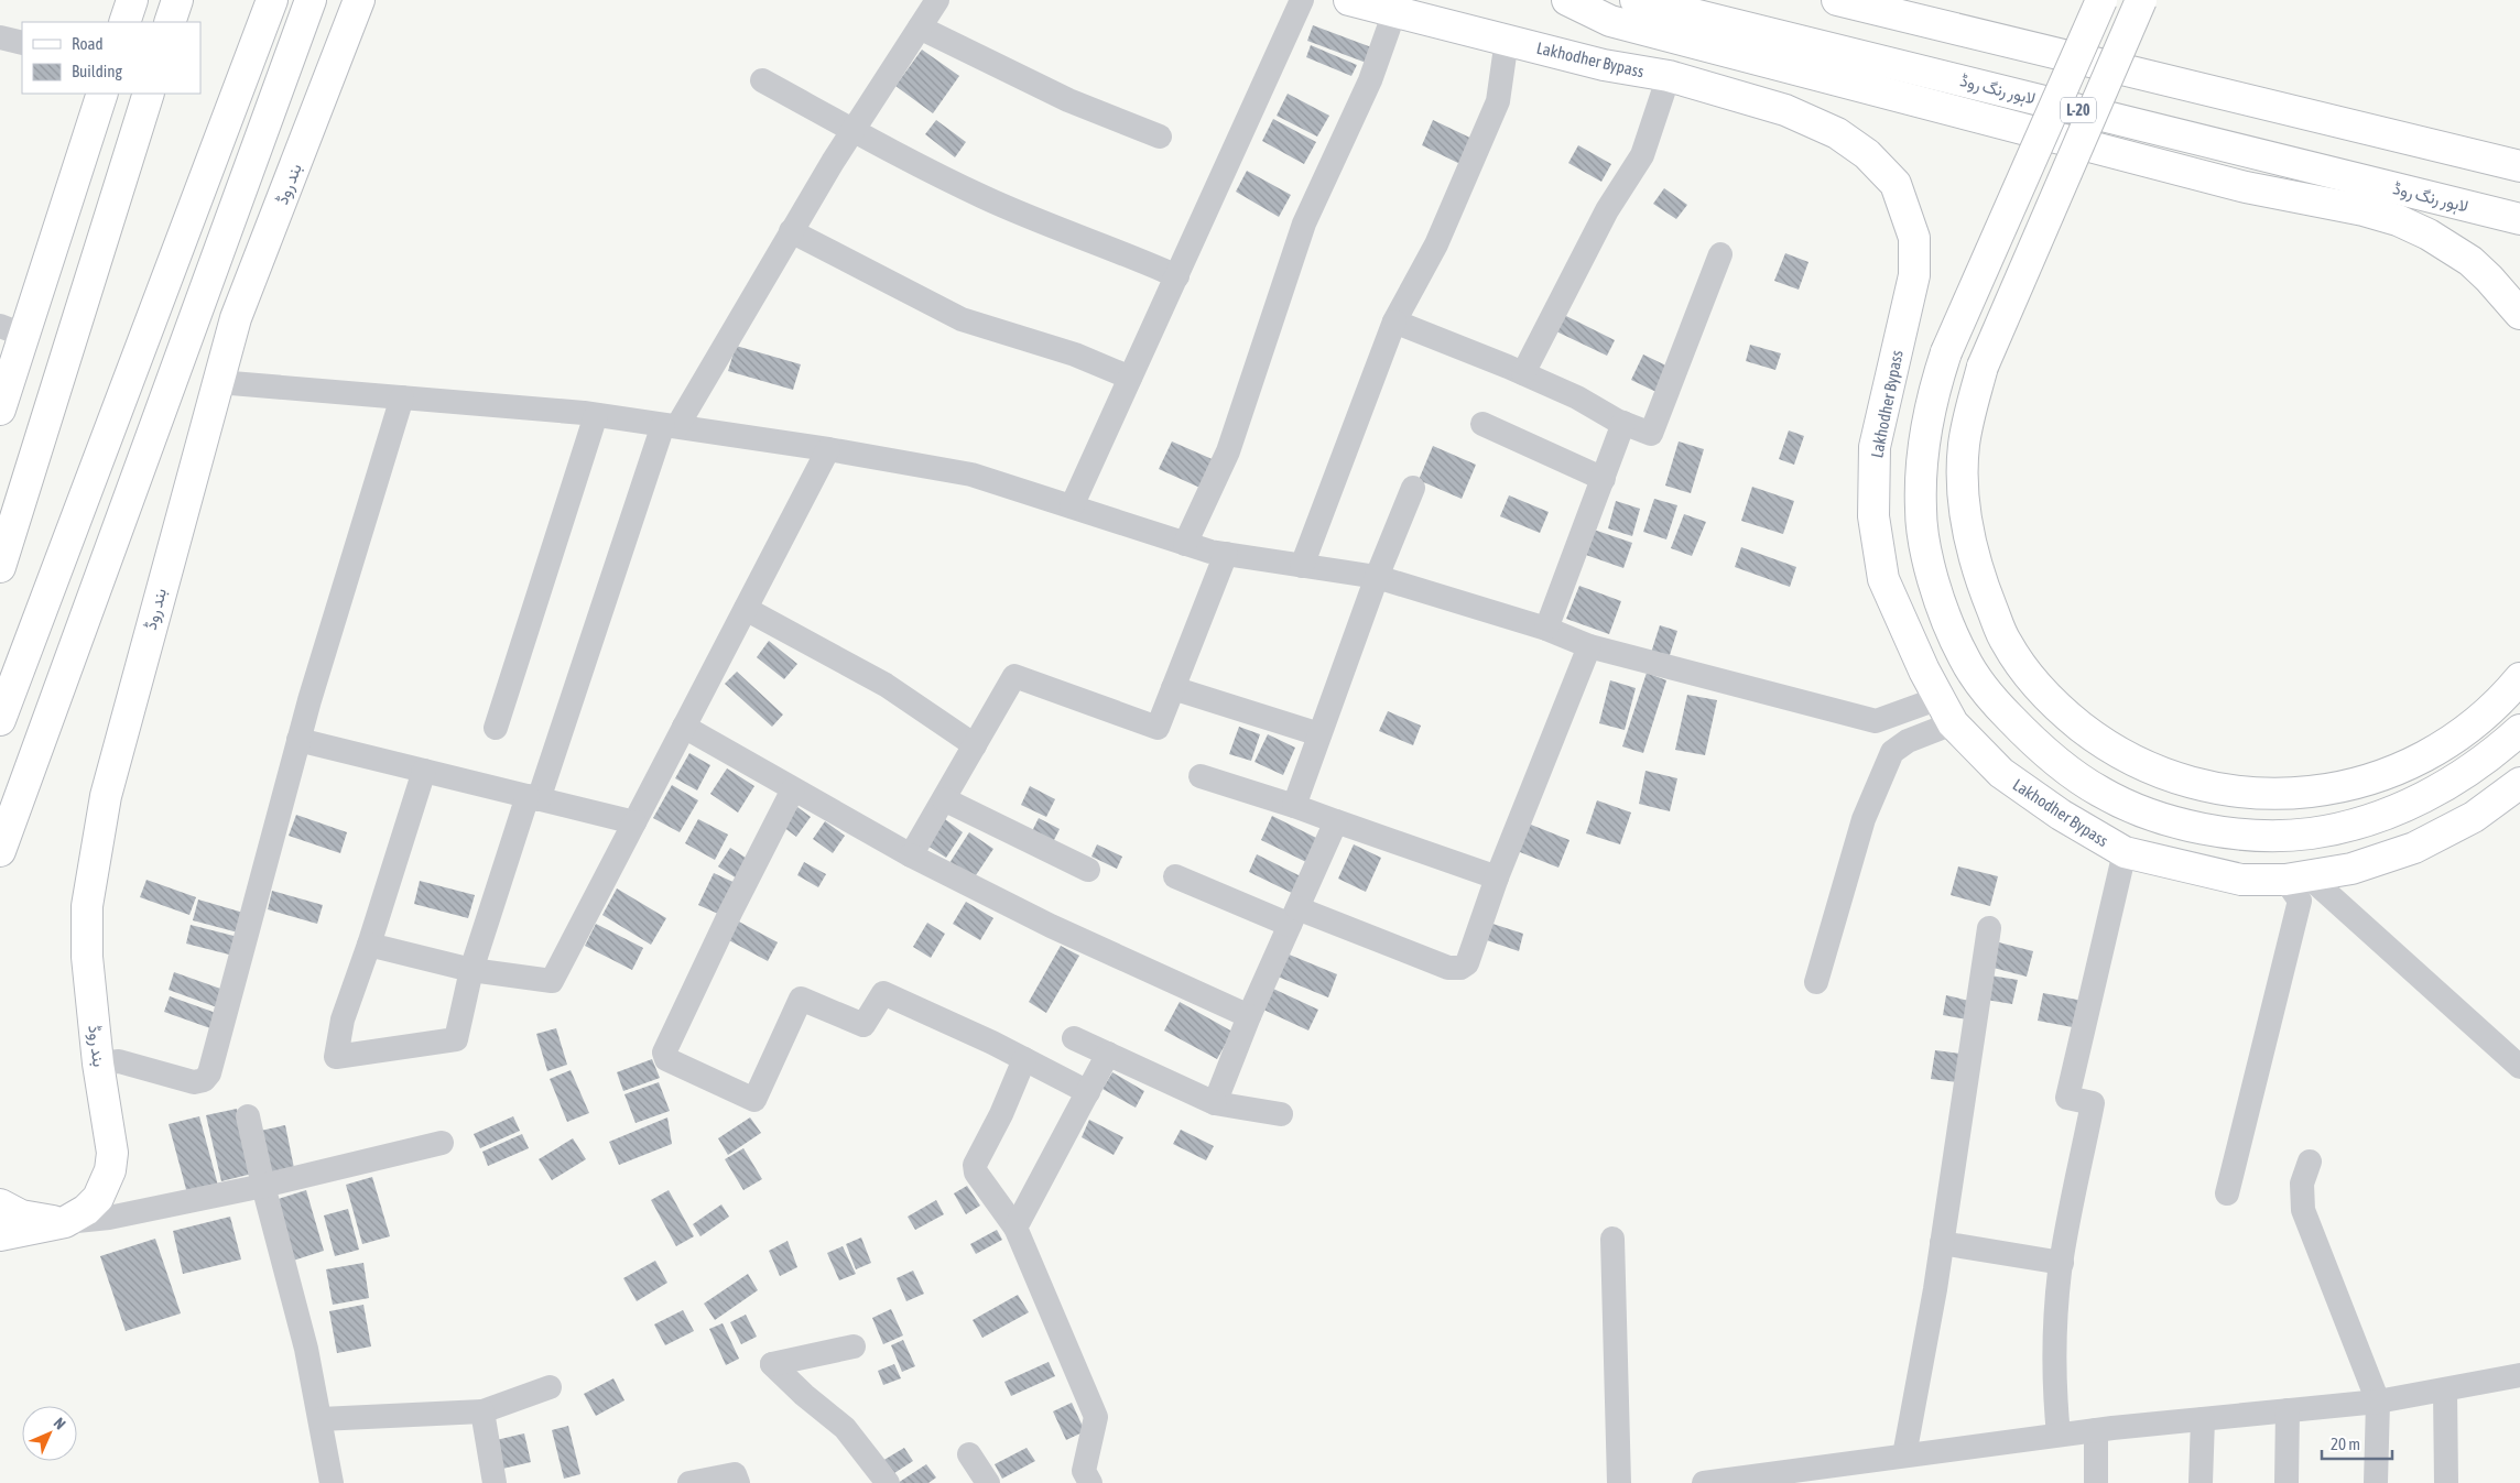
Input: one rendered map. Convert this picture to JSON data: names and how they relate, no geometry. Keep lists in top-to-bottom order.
{
  "streets": {
    "main road": [
      "Lakhodher Bypass",
      "لاہور رنگ روڈ",
      "L-20",
      "بند روڈ"
    ]
  },
  "legend": ["Road", "Building"],
  "scale_bar": "20 m",
  "north": "top right"
}
